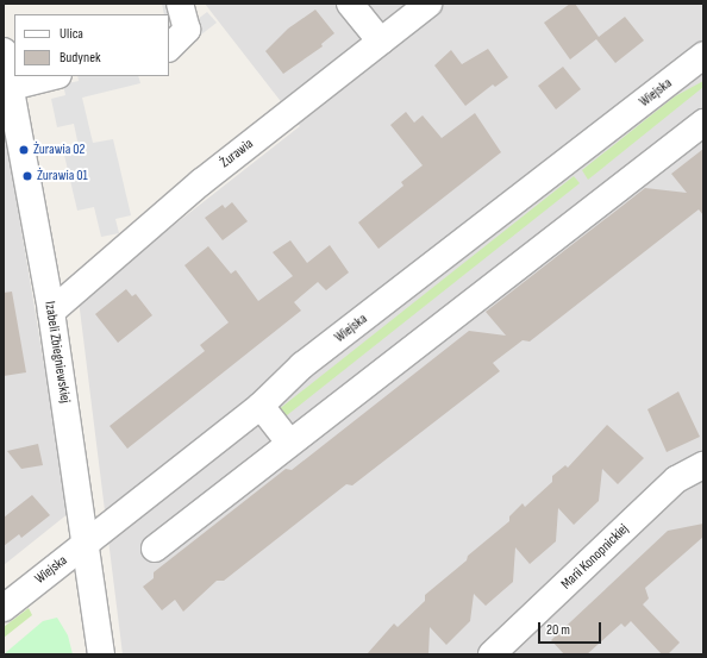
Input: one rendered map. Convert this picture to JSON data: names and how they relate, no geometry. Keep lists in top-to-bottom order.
{
  "streets": {
    "street": [
      "Wiejska",
      "Żurawia",
      "Izabeli Zbiegniewskiej",
      "Marii Konopnickiej"
    ]
  },
  "crossings": [
    ["Wiejska", "Izabeli Zbiegniewskiej"],
    ["Żurawia", "Izabeli Zbiegniewskiej"]
  ],
  "places": ["Żurawia 02", "Żurawia 01"],
  "legend": ["Ulica", "Budynek"],
  "scale_bar": "20 m"
}
